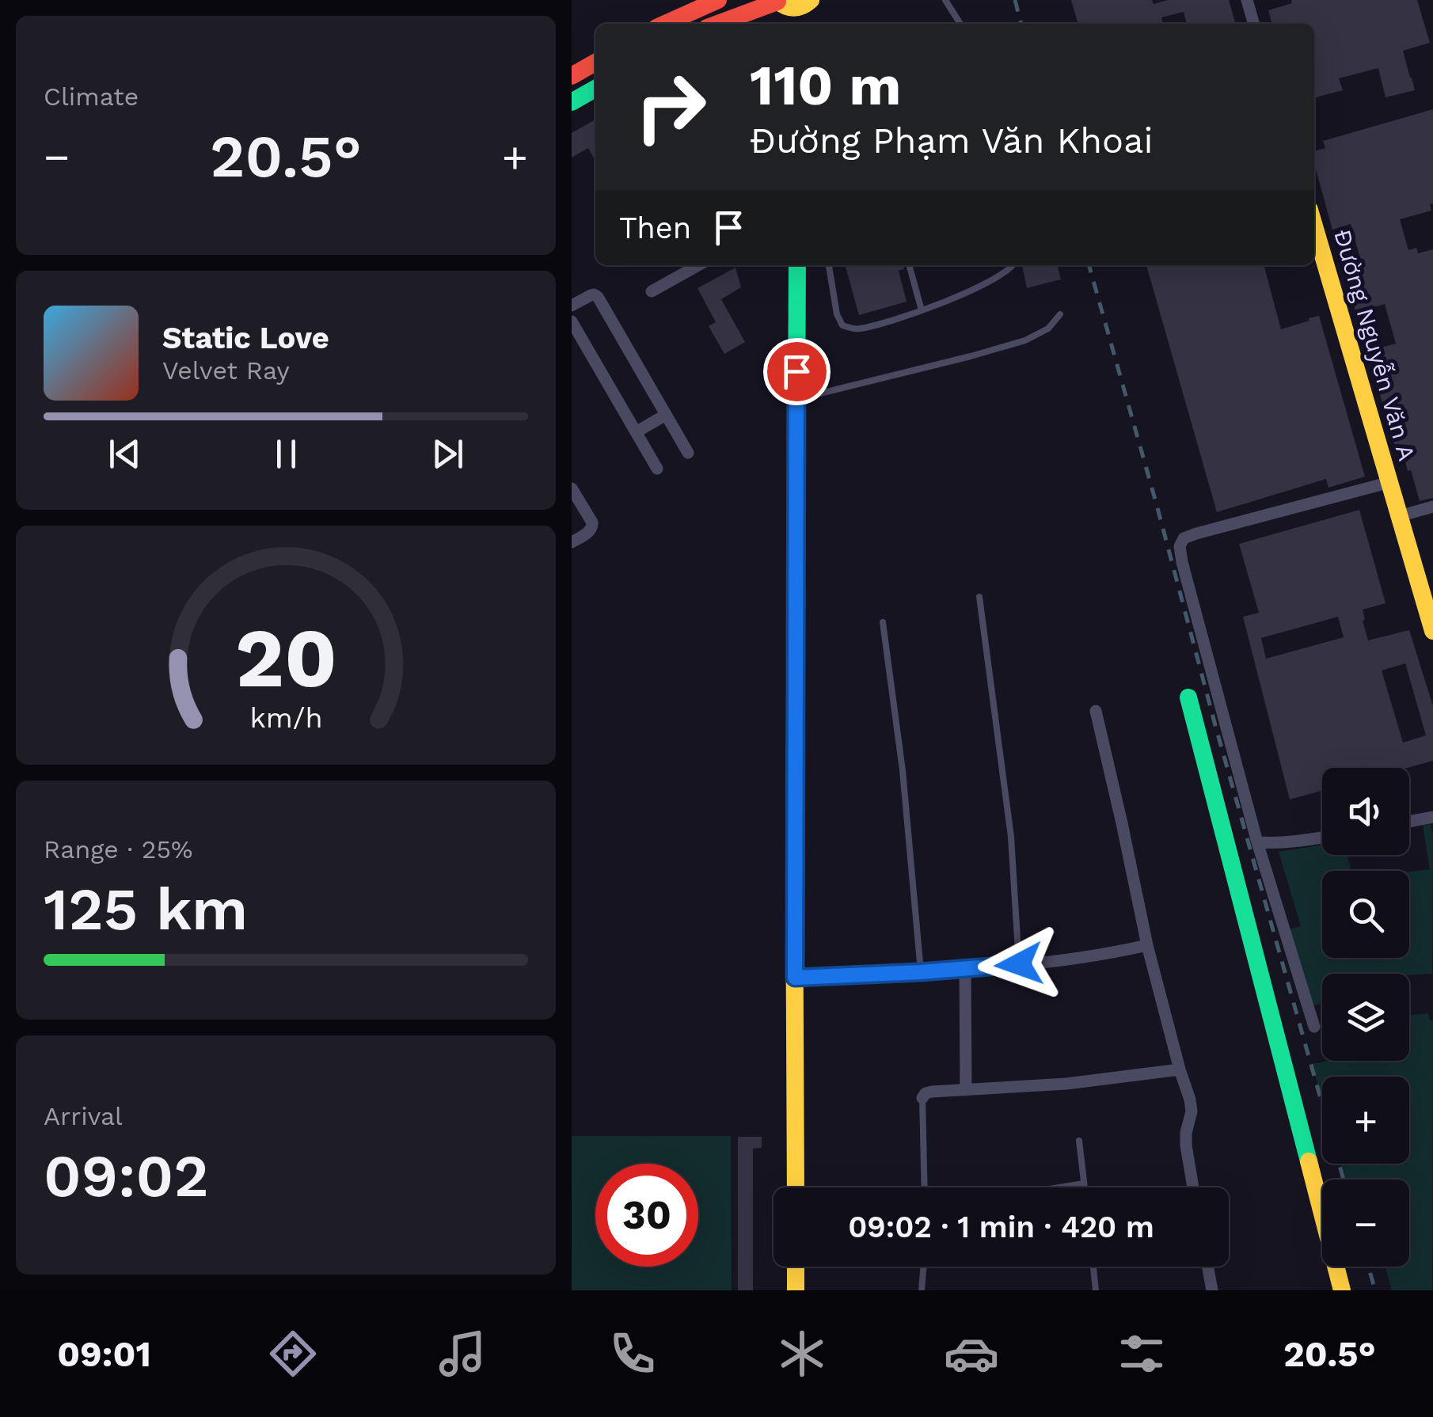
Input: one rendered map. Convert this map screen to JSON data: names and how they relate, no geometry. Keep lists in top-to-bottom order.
{
  "streets": {
    "street": ["Đường Nguyễn Văn A"]
  },
  "page": {
    "tile": [
      "Climate",
      ["Range · 25%", "125 km"],
      ["Arrival", "09:02"]
    ],
    "turn": ["110 m", "Đường Phạm Văn Khoai"],
    "heat": ["−", "20.5°", "+"],
    "then": "Then",
    "song": ["Static Love", "Velvet Ray"],
    "map_buttons": ["+", "−"],
    "limit": "30",
    "trip": "09:02 · 1 min · 420 m",
    "tabs": ["09:01", "20.5°"],
    "gauge": ["20", "km/h"]
  }
}
